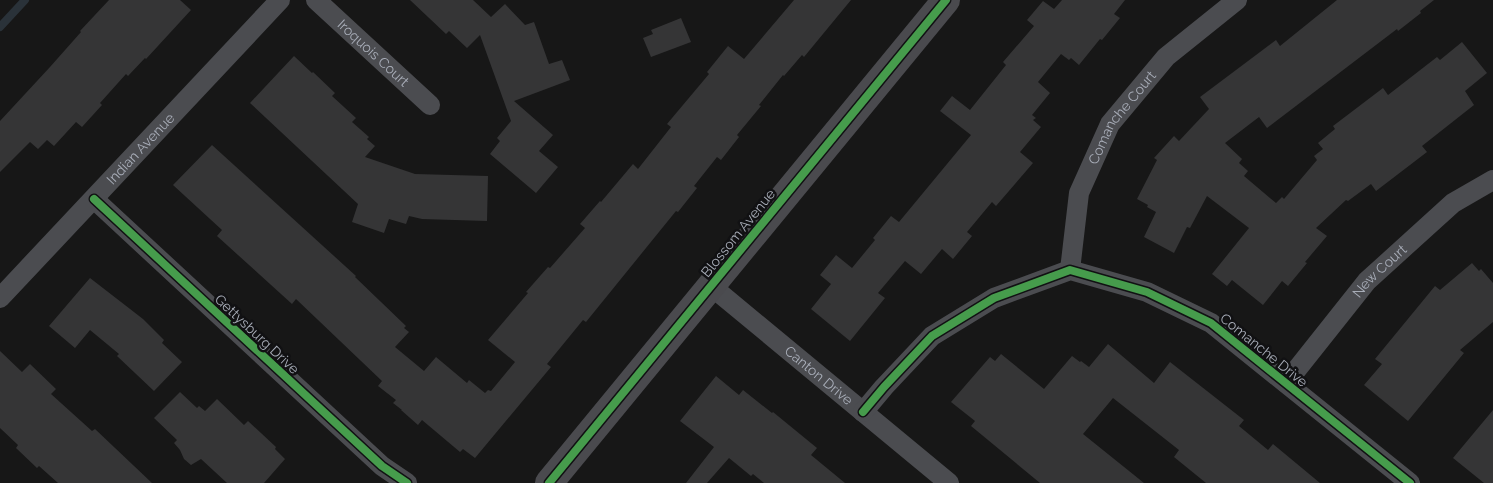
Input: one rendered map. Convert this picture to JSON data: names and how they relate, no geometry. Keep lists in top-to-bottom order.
{
  "streets": {
    "street": [
      "Iroquois Court",
      "Comanche Court",
      "Indian Avenue",
      "Blossom Avenue",
      "New Court",
      "Gettysburg Drive",
      "Comanche Drive",
      "Canton Drive"
    ]
  },
  "crossings": [
    ["Comanche Court", "Comanche Drive"],
    ["Indian Avenue", "Gettysburg Drive"],
    ["Blossom Avenue", "Canton Drive"],
    ["New Court", "Comanche Drive"]
  ]
}
